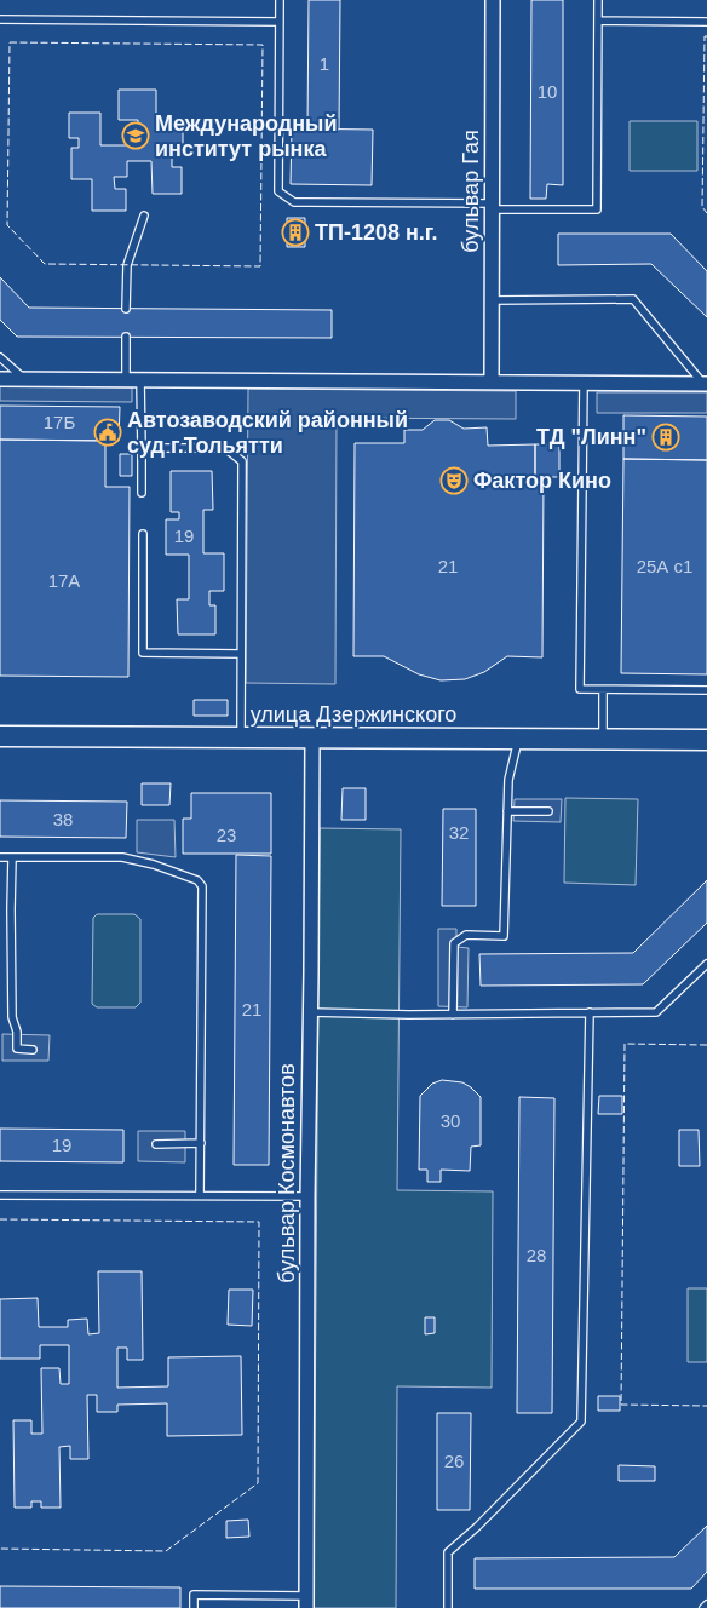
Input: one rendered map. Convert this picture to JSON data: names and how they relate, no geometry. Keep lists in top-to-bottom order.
{
  "streets": {
    "main road": ["улица Дзержинского"],
    "street": ["бульвар Гая", "бульвар Космонавтов"]
  },
  "crossings": [
    ["улица Дзержинского", "бульвар Космонавтов"]
  ],
  "places": {
    "school or university": ["Международный институт рынка"],
    "building": ["ТП-1208 н.г.", "ТД \"Линн\""],
    "public building": ["Автозаводский районный суд г.Тольятти"],
    "theatre": ["Фактор Кино"]
  },
  "house_numbers": [
    "1",
    "10",
    "17Б",
    "19",
    "21",
    "25А с1",
    "17А",
    "38",
    "32",
    "23",
    "21",
    "30",
    "19",
    "28",
    "26"
  ]
}
